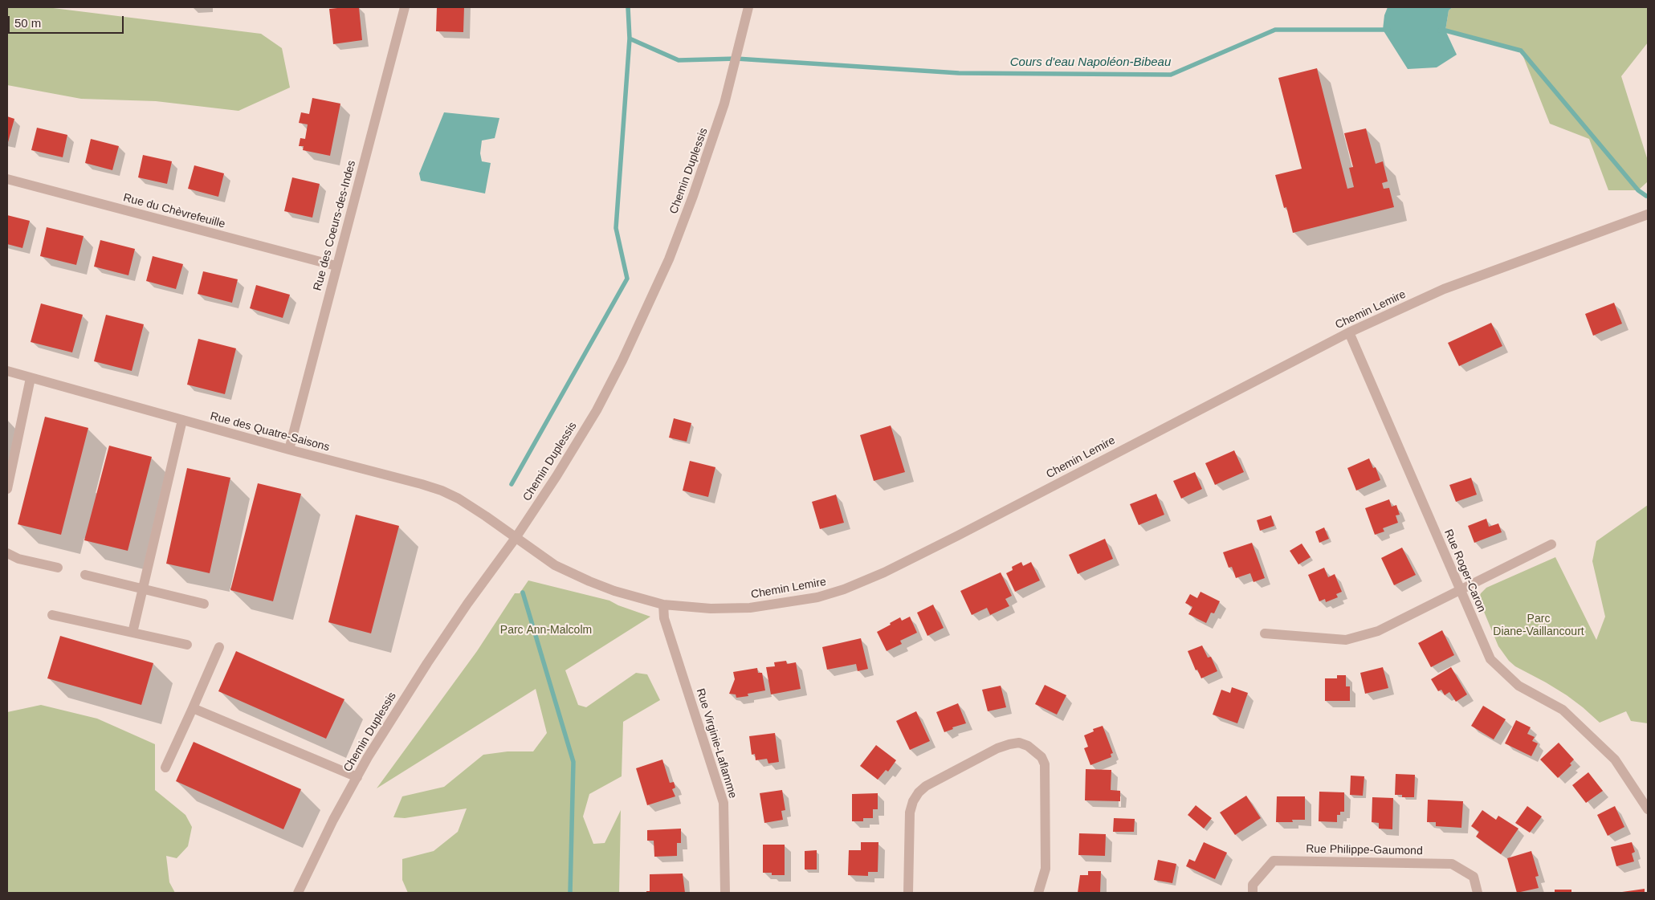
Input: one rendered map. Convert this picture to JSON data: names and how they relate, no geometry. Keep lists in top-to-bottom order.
{
  "streets": {
    "street": [
      "Chemin Duplessis",
      "Rue du Chèvrefeuille",
      "Rue des Coeurs-des-Indes",
      "Chemin Lemire",
      "Rue des Quatre-Saisons",
      "Rue Roger-Caron",
      "Rue Virginie-Laflamme",
      "Rue Philippe-Gaumond"
    ]
  },
  "crossings": [
    ["Chemin Duplessis", "Chemin Lemire"],
    ["Chemin Duplessis", "Rue des Quatre-Saisons"],
    ["Rue du Chèvrefeuille", "Rue des Coeurs-des-Indes"],
    ["Rue des Coeurs-des-Indes", "Rue des Quatre-Saisons"],
    ["Chemin Lemire", "Rue des Quatre-Saisons"],
    ["Chemin Lemire", "Rue Roger-Caron"],
    ["Chemin Lemire", "Rue Virginie-Laflamme"]
  ],
  "water": ["Cours d'eau Napoléon-Bibeau"],
  "parks": ["Parc Diane-Vaillancourt", "Parc Ann-Malcolm"],
  "scale_bar": "50 m"
}
